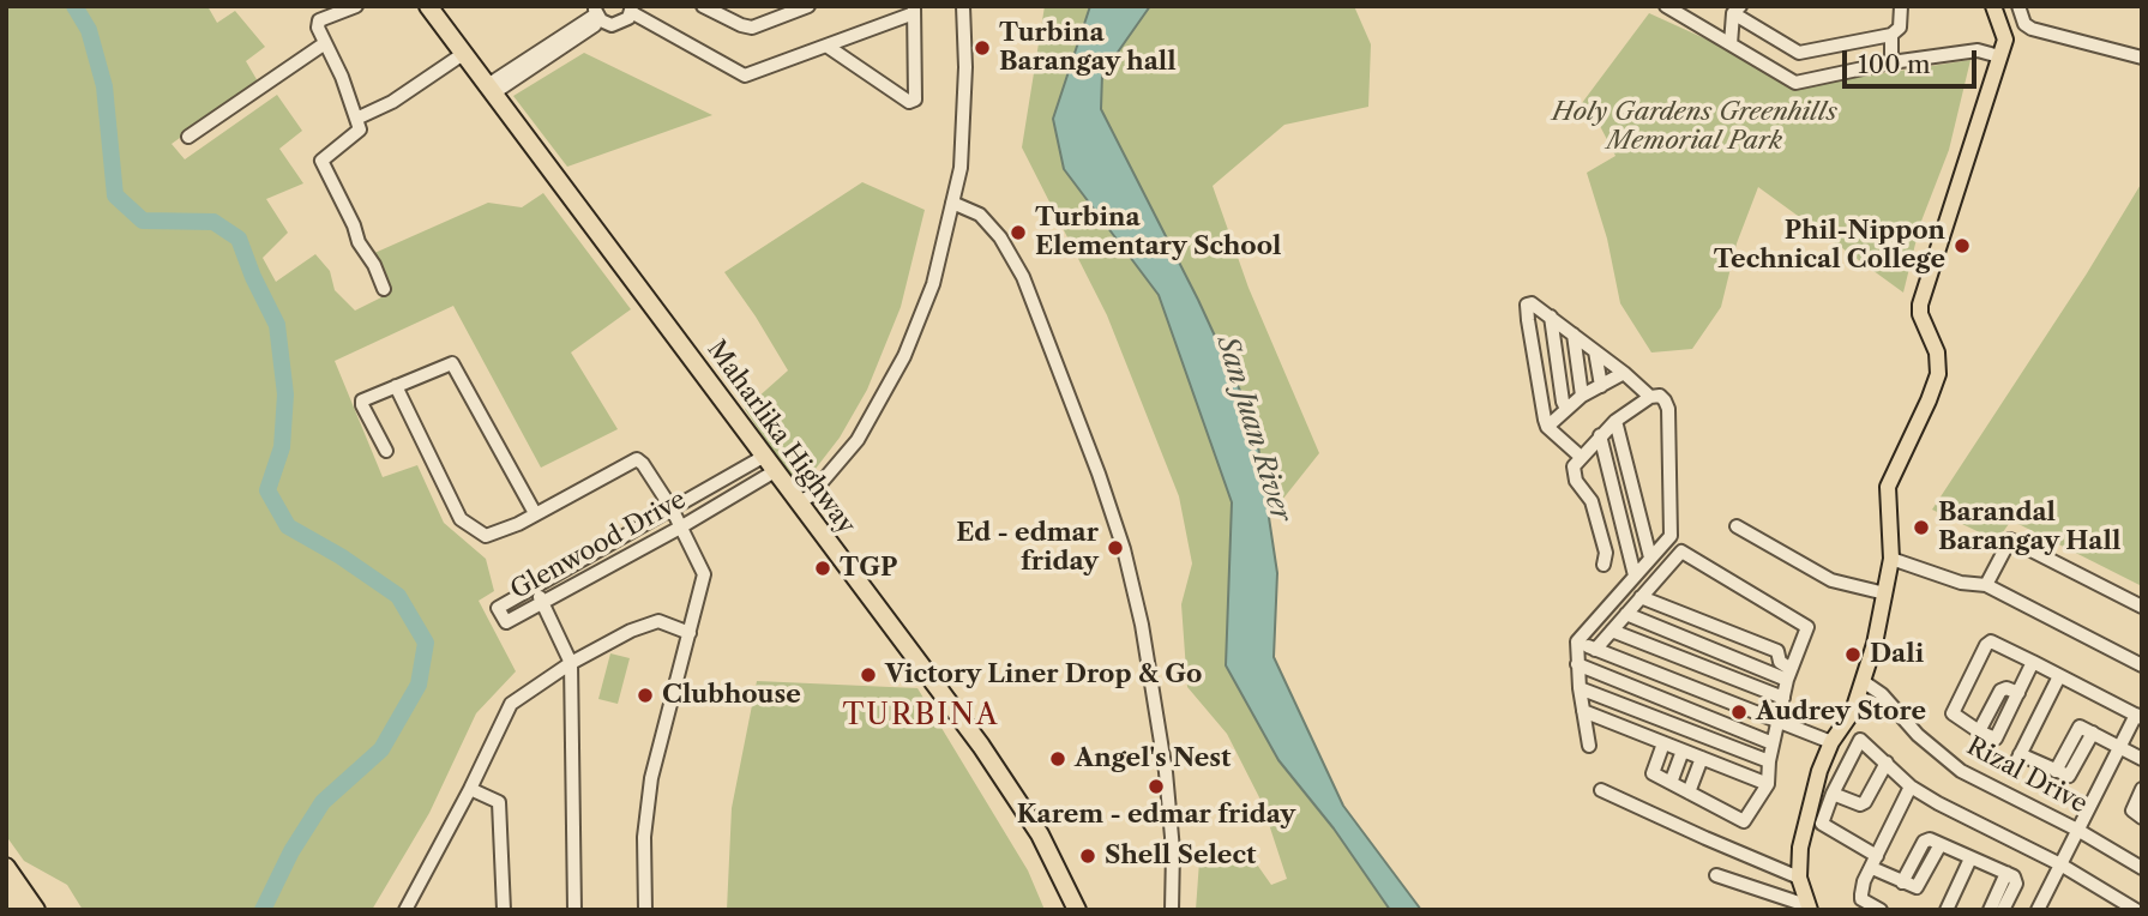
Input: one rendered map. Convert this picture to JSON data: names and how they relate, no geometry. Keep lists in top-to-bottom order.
{
  "streets": {
    "highway": ["Maharlika Highway"],
    "street": ["Glenwood Drive", "Rizal Drive"]
  },
  "crossings": [
    ["Maharlika Highway", "Glenwood Drive"]
  ],
  "districts": ["TURBINA"],
  "water": ["San Juan River"],
  "parks": ["Holy Gardens Greenhills Memorial Park"],
  "places": [
    "Turbina Barangay hall",
    "Turbina Elementary School",
    "Phil-Nippon Technical College",
    "Barandal Barangay Hall",
    "Ed - edmar friday",
    "TGP",
    "Dali",
    "Victory Liner Drop & Go",
    "Clubhouse",
    "Audrey Store",
    "Angel's Nest",
    "Karem - edmar friday",
    "Shell Select"
  ],
  "scale_bar": "100 m"
}
